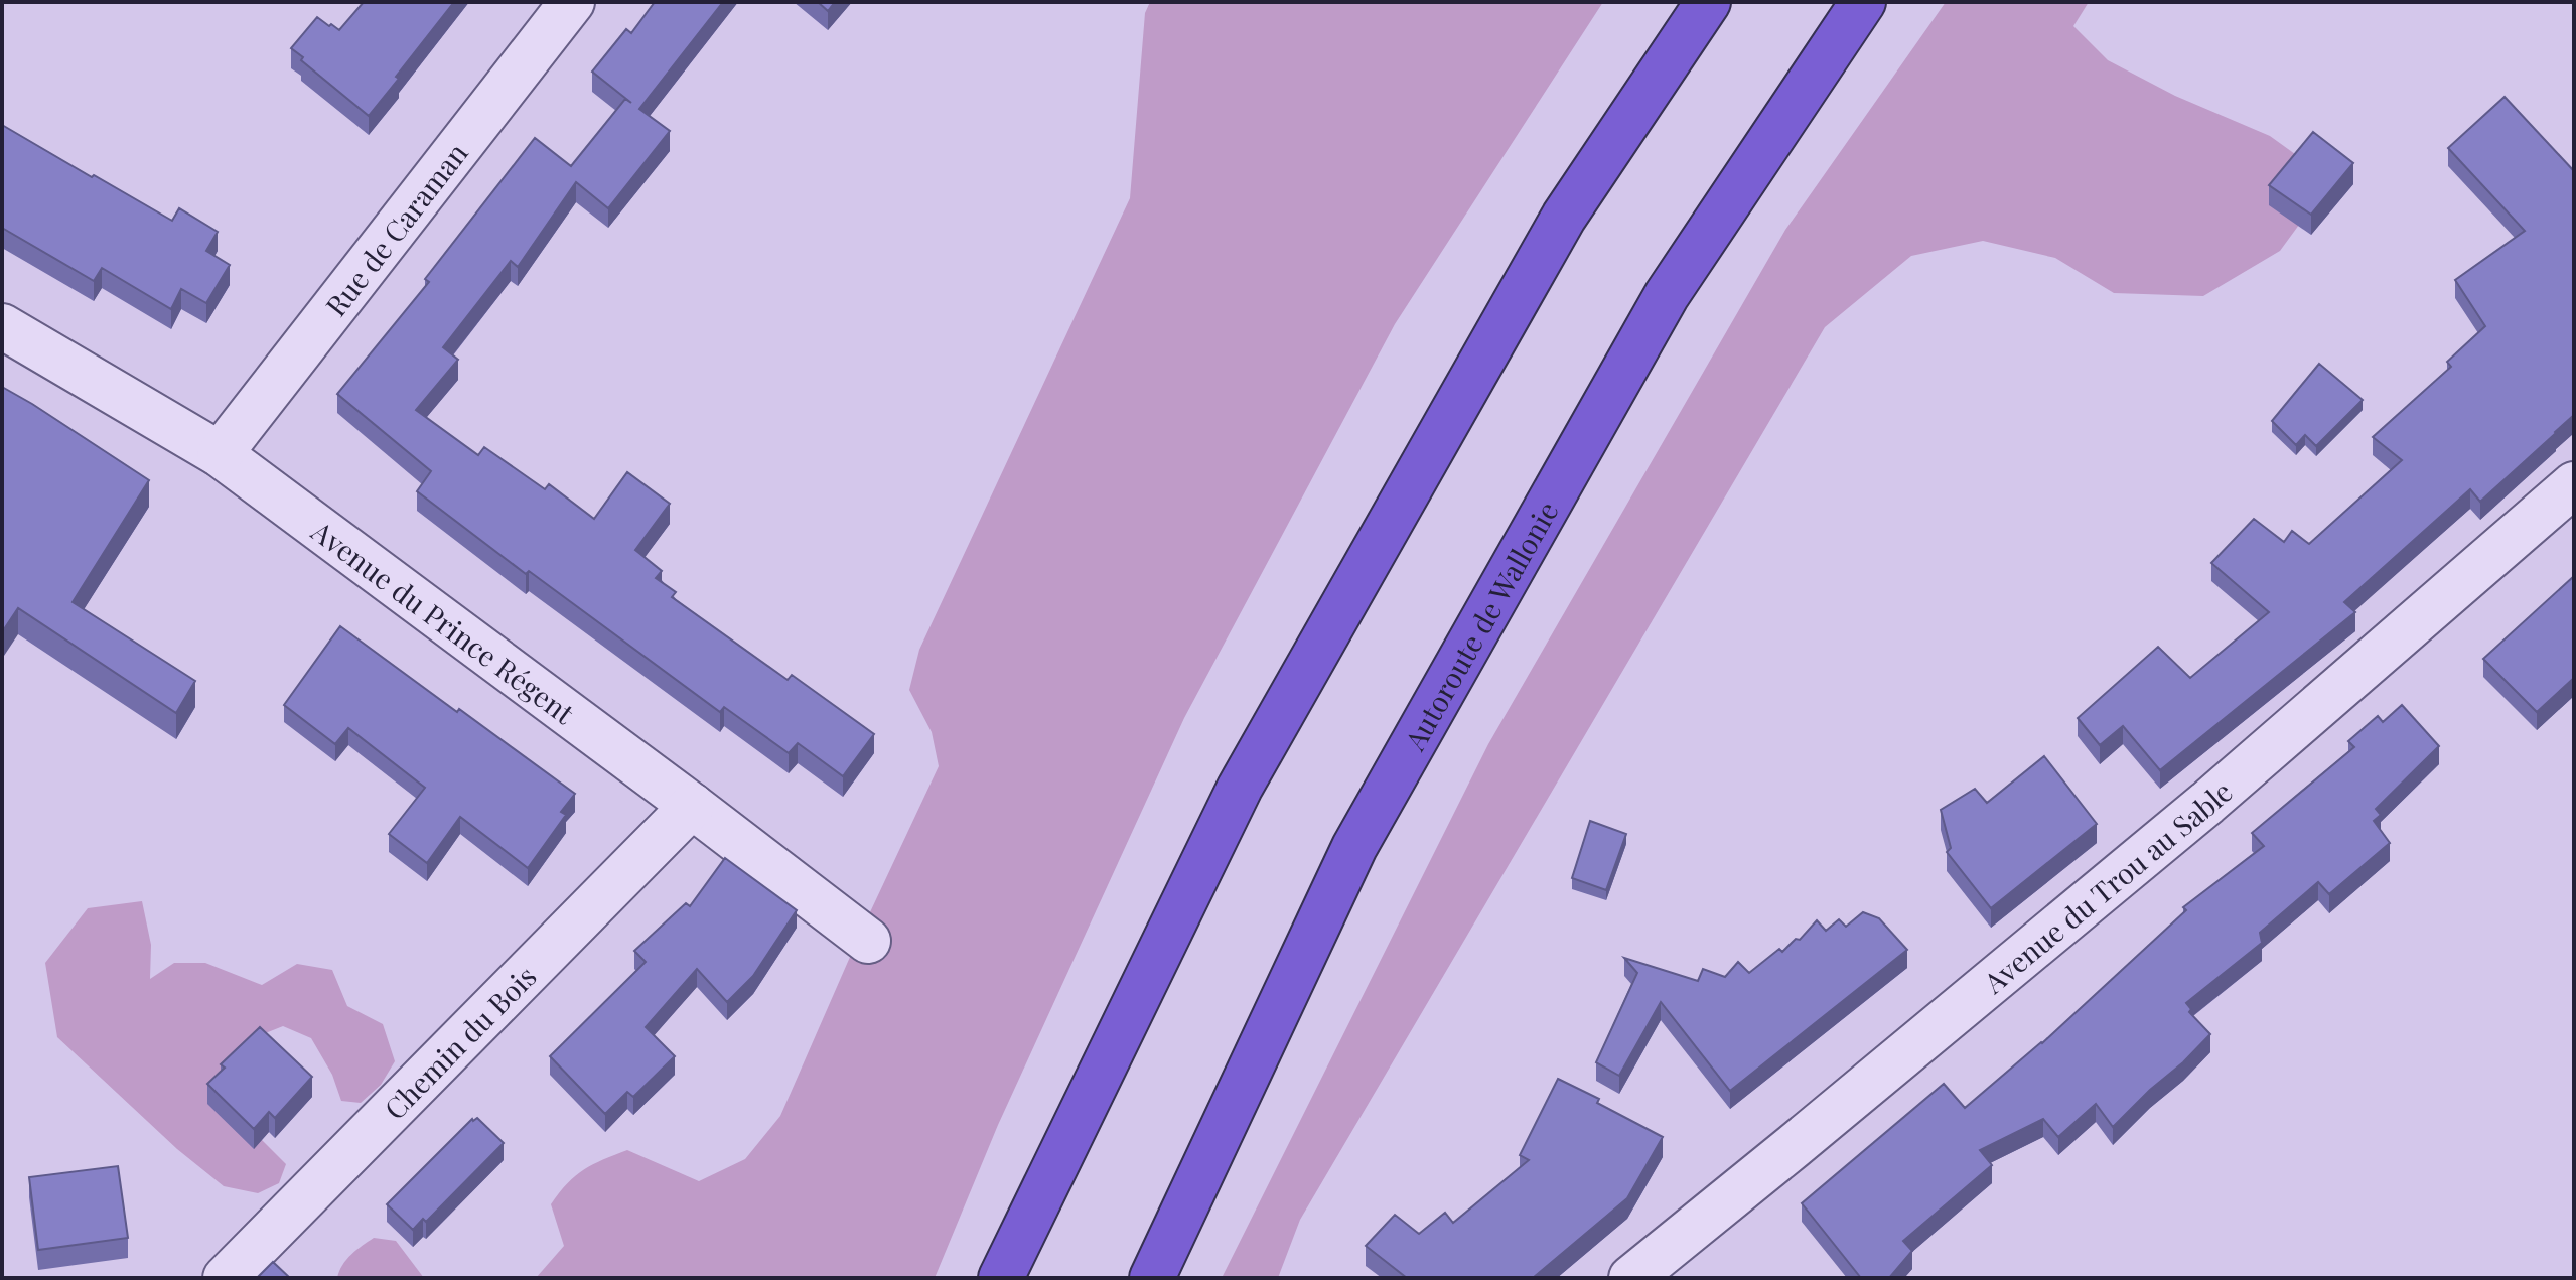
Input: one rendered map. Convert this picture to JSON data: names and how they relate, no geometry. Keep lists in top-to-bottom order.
{
  "streets": {
    "highway": ["Autoroute de Wallonie"],
    "street": [
      "Rue de Caraman",
      "Avenue du Prince Régent",
      "Avenue du Trou au Sable",
      "Chemin du Bois"
    ]
  },
  "crossings": [
    ["Rue de Caraman", "Avenue du Prince Régent"],
    ["Avenue du Prince Régent", "Chemin du Bois"]
  ]
}
